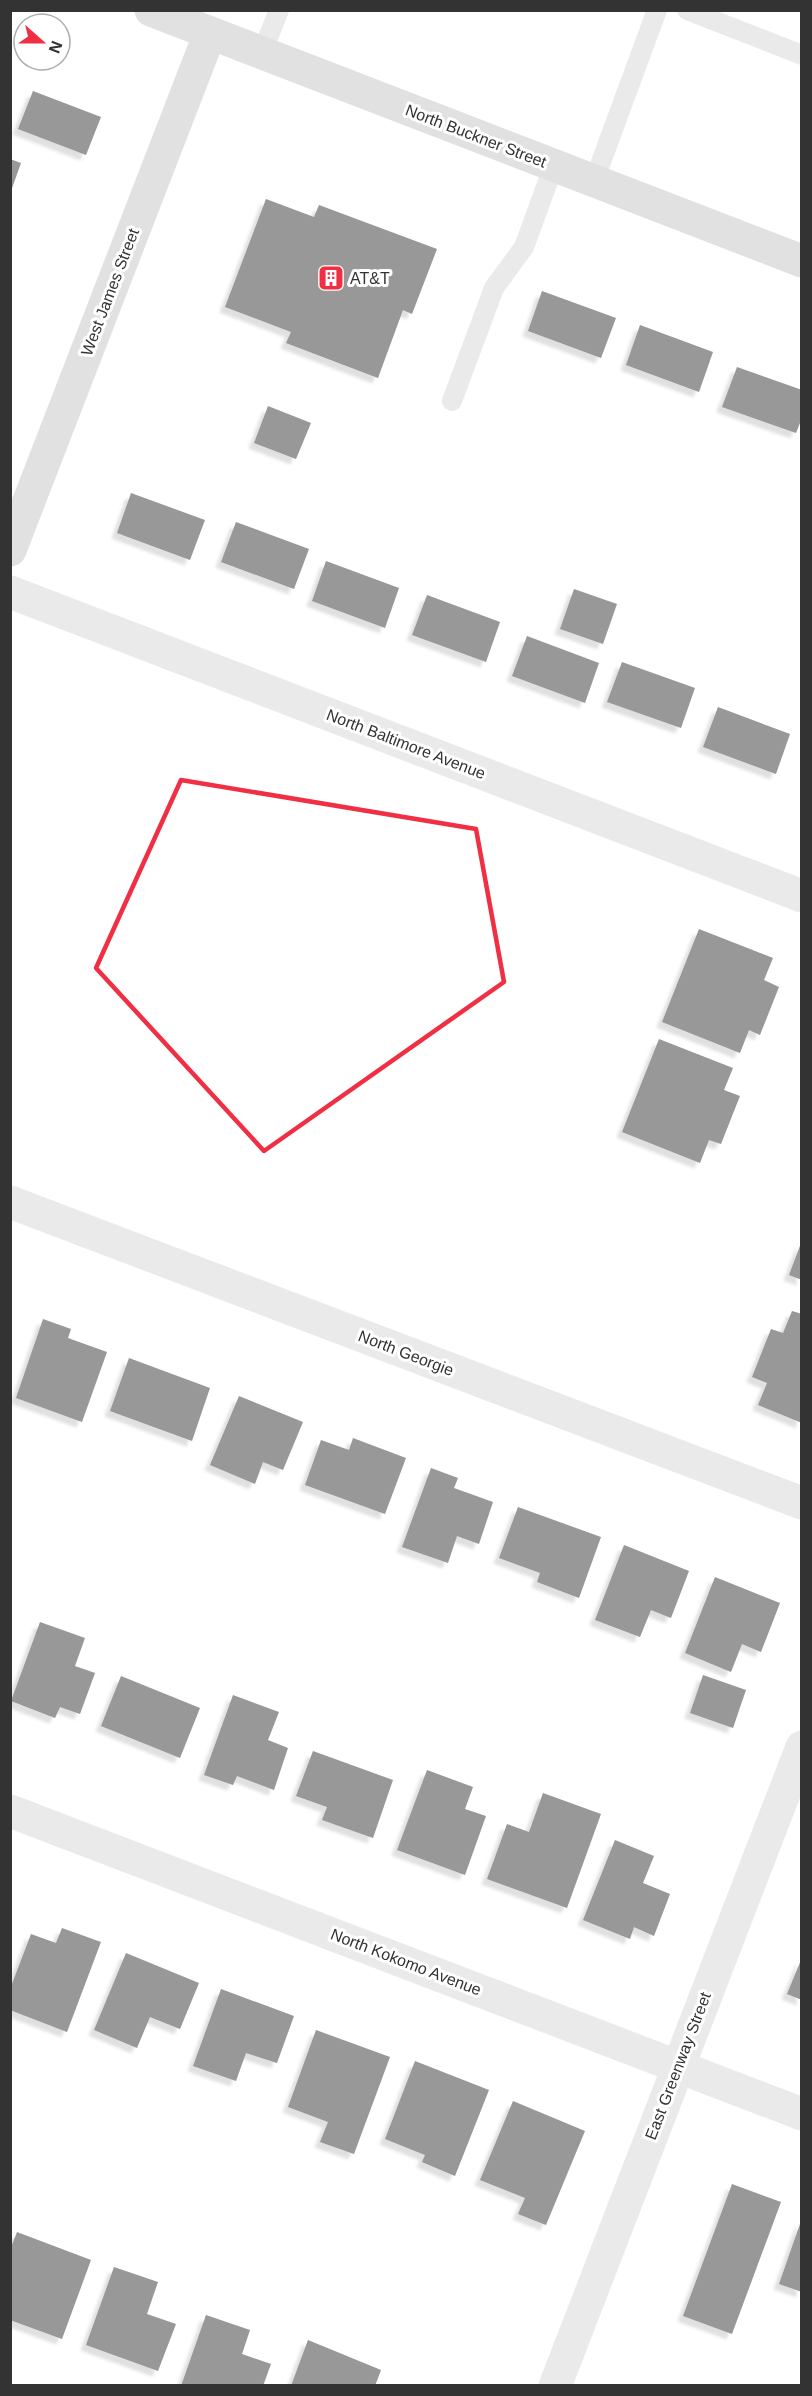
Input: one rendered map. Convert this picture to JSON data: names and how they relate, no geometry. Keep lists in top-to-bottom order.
{
  "streets": {
    "main road": ["North Buckner Street", "West James Street"],
    "street": [
      "North Baltimore Avenue",
      "North Georgie",
      "North Kokomo Avenue",
      "East Greenway Street"
    ]
  },
  "crossings": [
    ["North Buckner Street", "West James Street"],
    ["North Kokomo Avenue", "East Greenway Street"]
  ],
  "places": {
    "building": ["AT&T"]
  },
  "north": "right"
}
